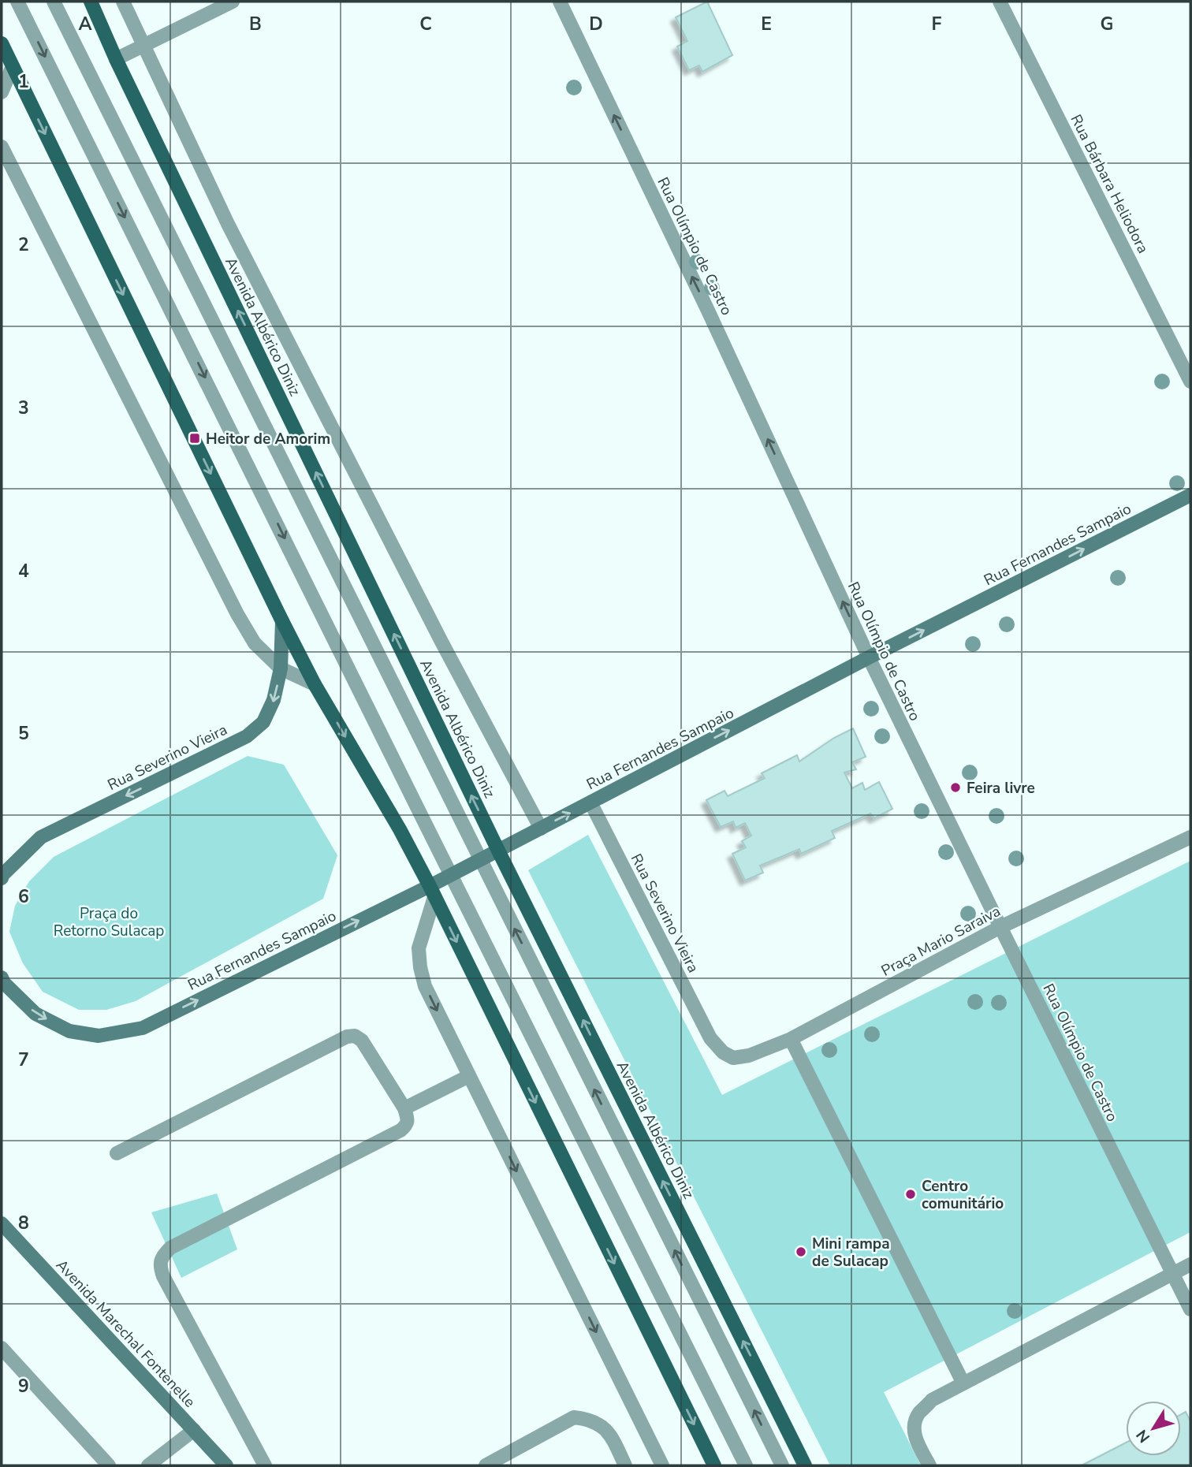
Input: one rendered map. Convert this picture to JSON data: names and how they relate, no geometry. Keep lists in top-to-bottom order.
{
  "streets": {
    "main road": [
      "Avenida Albérico Diniz",
      "Rua Fernandes Sampaio",
      "Rua Severino Vieira",
      "Avenida Marechal Fontenelle"
    ],
    "street": ["Rua Bárbara Heliodora", "Rua Olímpio de Castro", "Praça Mario Saraiva"]
  },
  "crossings": [
    ["Rua Olímpio de Castro", "Rua Fernandes Sampaio"],
    ["Rua Olímpio de Castro", "Praça Mario Saraiva"],
    ["Avenida Albérico Diniz", "Rua Fernandes Sampaio"],
    ["Rua Fernandes Sampaio", "Rua Severino Vieira"],
    ["Rua Severino Vieira", "Praça Mario Saraiva"]
  ],
  "one_way": ["Rua Olímpio de Castro", "Rua Fernandes Sampaio", "Rua Severino Vieira"],
  "parks": ["Praça do Retorno Sulacap"],
  "places": {
    "transit": ["Heitor de Amorim"],
    "other": ["Feira livre", "Centro comunitário", "Mini rampa de Sulacap"]
  },
  "north": "bottom left",
  "grid": {
    "columns": [
      "A",
      "B",
      "C",
      "D",
      "E",
      "F",
      "G"
    ],
    "rows": [
      "1",
      "2",
      "3",
      "4",
      "5",
      "6",
      "7",
      "8",
      "9"
    ]
  }
}
